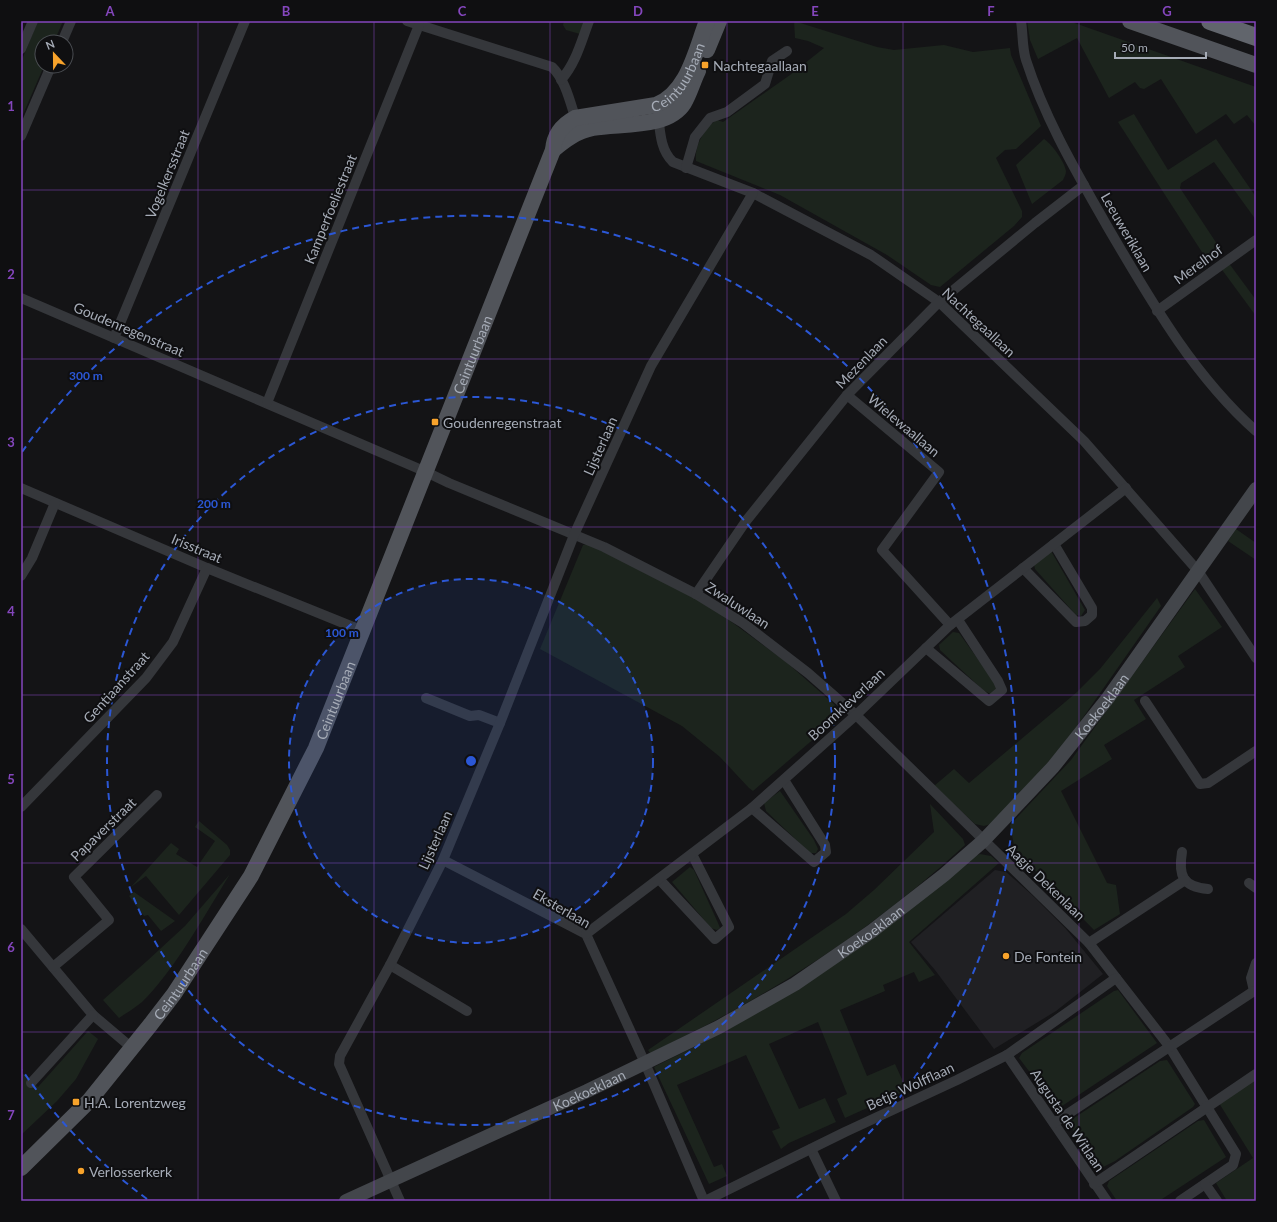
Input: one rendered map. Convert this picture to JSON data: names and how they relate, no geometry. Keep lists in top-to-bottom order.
{
  "streets": {
    "main road": ["Ceintuurbaan"],
    "street": [
      "Vogelkersstraat",
      "Kamperfoeliestraat",
      "Leeuweriklaan",
      "Merelhof",
      "Nachtegaallaan",
      "Goudenregenstraat",
      "Mezenlaan",
      "Wielewaallaan",
      "Lijsterlaan",
      "Irisstraat",
      "Zwaluwlaan",
      "Gentiaanstraat",
      "Boomkleverlaan",
      "Koekoeklaan",
      "Papaverstraat",
      "Aagje Dekenlaan",
      "Eksterlaan",
      "Betje Wolfflaan",
      "Augusta de Witlaan"
    ]
  },
  "crossings": [
    ["Ceintuurbaan", "Nachtegaallaan"],
    ["Ceintuurbaan", "Goudenregenstraat"],
    ["Ceintuurbaan", "Irisstraat"],
    ["Ceintuurbaan", "Zwaluwlaan"],
    ["Vogelkersstraat", "Goudenregenstraat"],
    ["Kamperfoeliestraat", "Goudenregenstraat"],
    ["Leeuweriklaan", "Merelhof"],
    ["Leeuweriklaan", "Mezenlaan"],
    ["Nachtegaallaan", "Mezenlaan"],
    ["Nachtegaallaan", "Lijsterlaan"],
    ["Nachtegaallaan", "Boomkleverlaan"],
    ["Nachtegaallaan", "Koekoeklaan"],
    ["Goudenregenstraat", "Zwaluwlaan"],
    ["Mezenlaan", "Wielewaallaan"],
    ["Mezenlaan", "Zwaluwlaan"],
    ["Wielewaallaan", "Boomkleverlaan"],
    ["Lijsterlaan", "Zwaluwlaan"],
    ["Lijsterlaan", "Koekoeklaan"],
    ["Lijsterlaan", "Eksterlaan"],
    ["Irisstraat", "Gentiaanstraat"],
    ["Zwaluwlaan", "Boomkleverlaan"],
    ["Zwaluwlaan", "Koekoeklaan"],
    ["Zwaluwlaan", "Aagje Dekenlaan"],
    ["Boomkleverlaan", "Eksterlaan"],
    ["Koekoeklaan", "Aagje Dekenlaan"],
    ["Koekoeklaan", "Eksterlaan"],
    ["Aagje Dekenlaan", "Betje Wolfflaan"],
    ["Eksterlaan", "Betje Wolfflaan"],
    ["Betje Wolfflaan", "Augusta de Witlaan"]
  ],
  "places": {
    "transit": ["Nachtegaallaan", "Goudenregenstraat", "H.A. Lorentzweg"],
    "other": ["De Fontein", "Verlosserkerk"]
  },
  "scale_bar": "50 m",
  "north": "top",
  "grid": {
    "columns": [
      "A",
      "B",
      "C",
      "D",
      "E",
      "F",
      "G"
    ],
    "rows": [
      "1",
      "2",
      "3",
      "4",
      "5",
      "6",
      "7"
    ]
  },
  "rings": ["300 m", "200 m", "100 m"]
}
